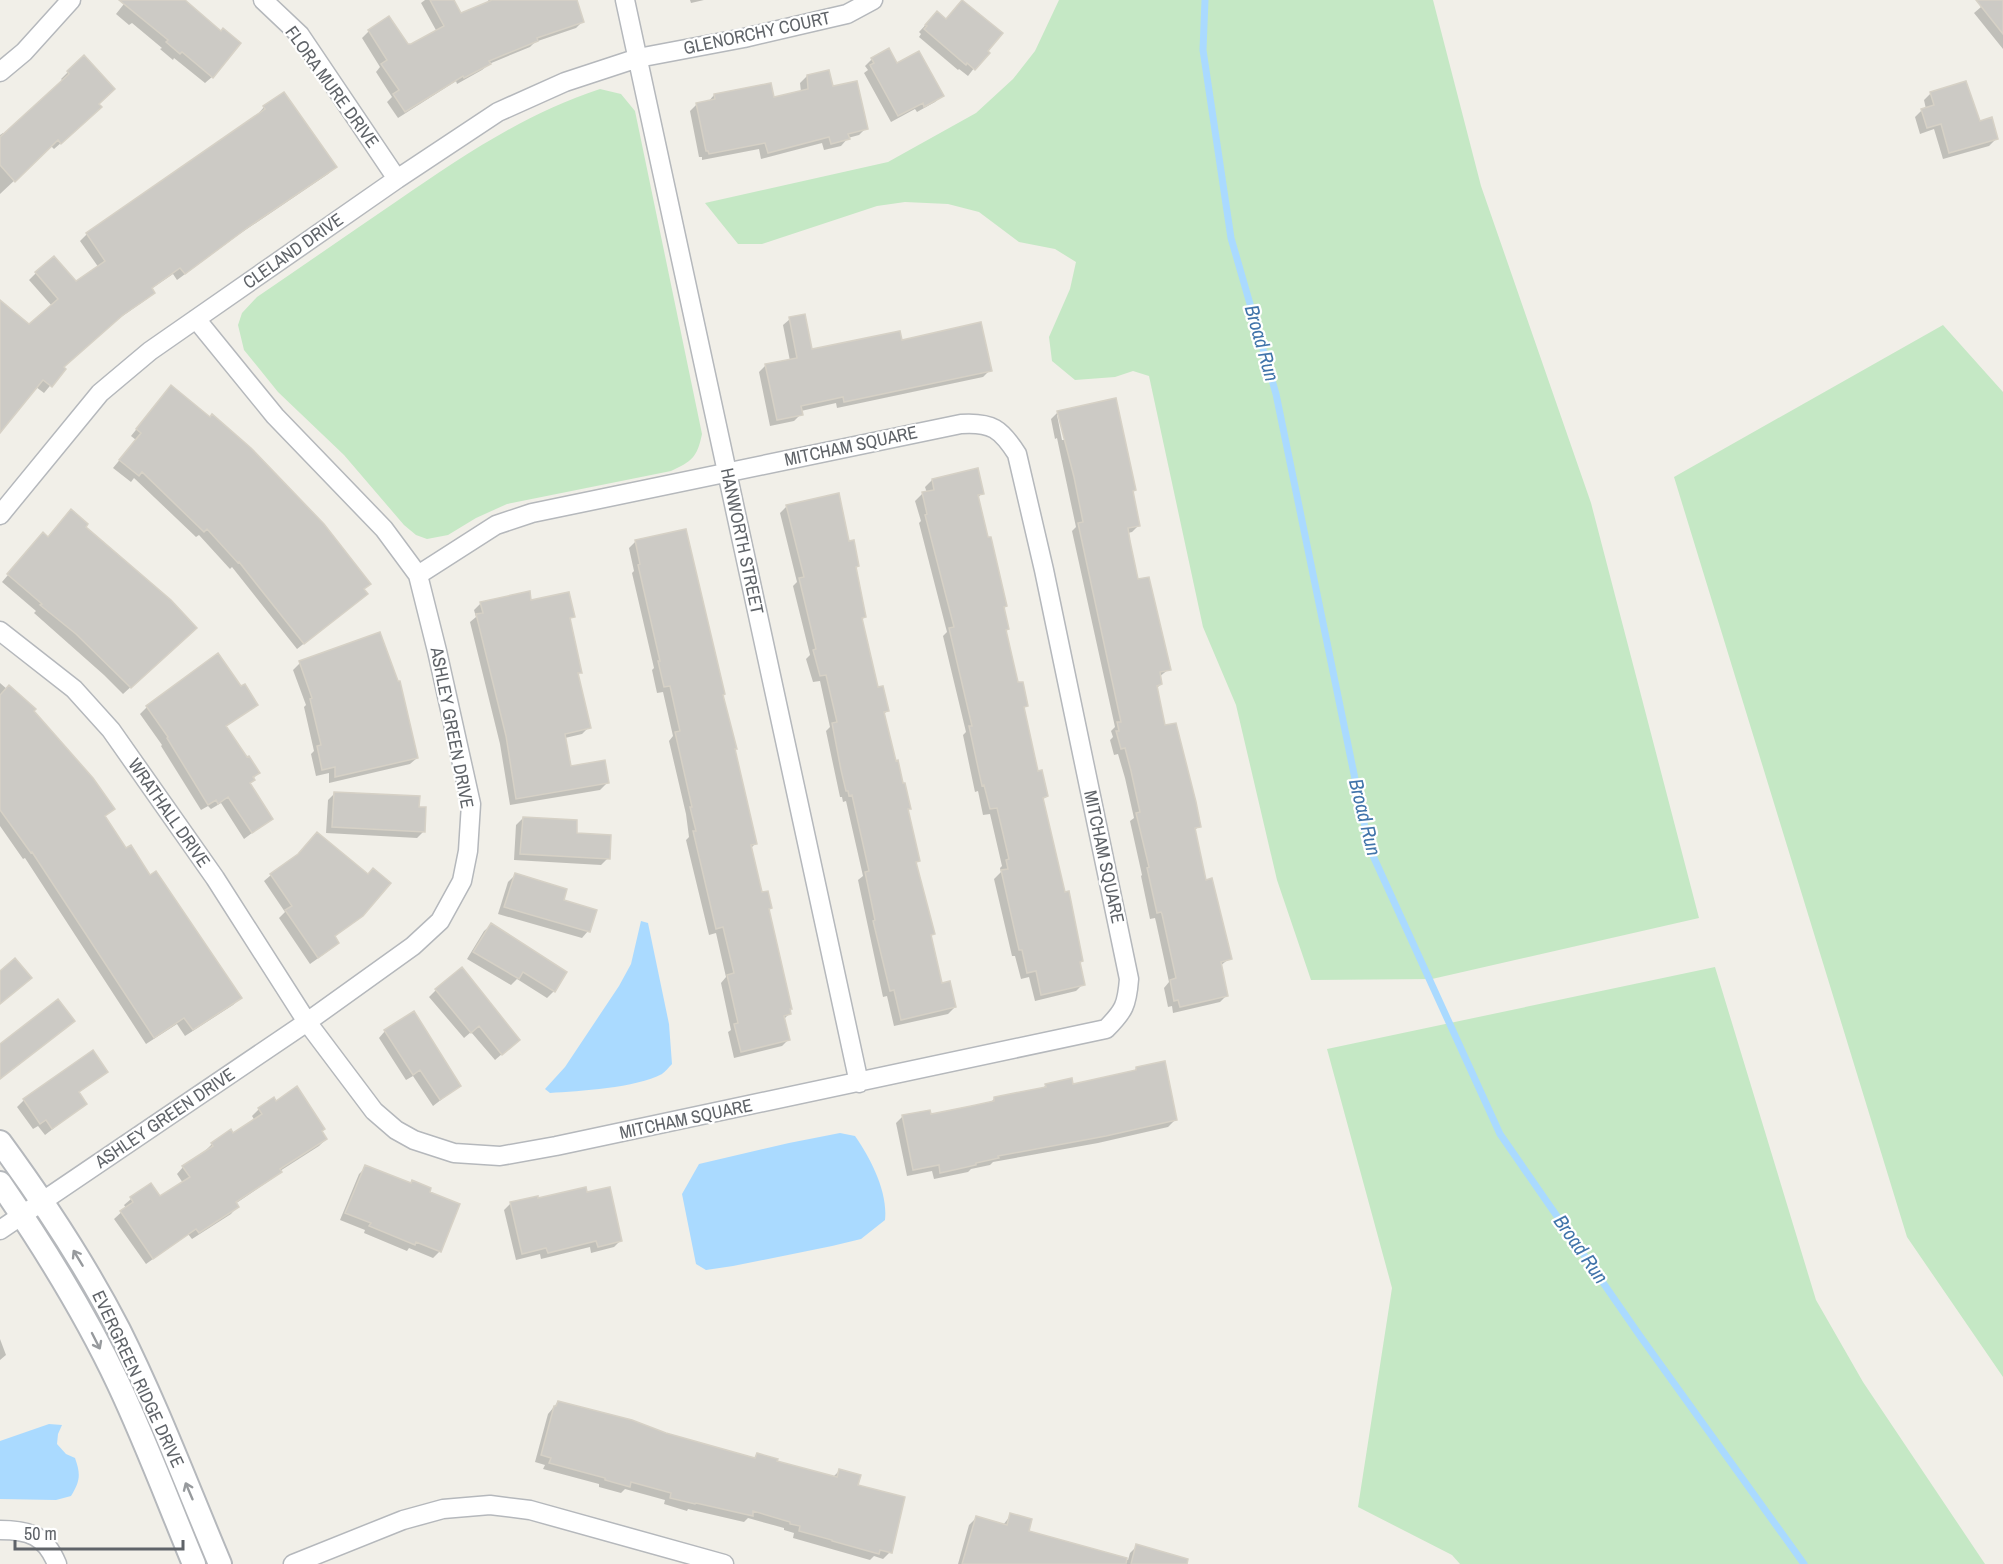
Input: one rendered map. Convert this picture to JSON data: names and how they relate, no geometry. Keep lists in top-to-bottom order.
{
  "streets": {
    "street": [
      "GLENORCHY COURT",
      "FLORA MURE DRIVE",
      "CLELAND DRIVE",
      "MITCHAM SQUARE",
      "HANWORTH STREET",
      "ASHLEY GREEN DRIVE",
      "WRATHALL DRIVE",
      "EVERGREEN RIDGE DRIVE"
    ]
  },
  "crossings": [
    ["GLENORCHY COURT", "CLELAND DRIVE"],
    ["GLENORCHY COURT", "HANWORTH STREET"],
    ["FLORA MURE DRIVE", "CLELAND DRIVE"],
    ["CLELAND DRIVE", "HANWORTH STREET"],
    ["CLELAND DRIVE", "ASHLEY GREEN DRIVE"],
    ["MITCHAM SQUARE", "HANWORTH STREET"],
    ["MITCHAM SQUARE", "ASHLEY GREEN DRIVE"],
    ["MITCHAM SQUARE", "WRATHALL DRIVE"],
    ["ASHLEY GREEN DRIVE", "WRATHALL DRIVE"],
    ["ASHLEY GREEN DRIVE", "EVERGREEN RIDGE DRIVE"]
  ],
  "water": ["Broad Run"],
  "scale_bar": "50 m"
}
